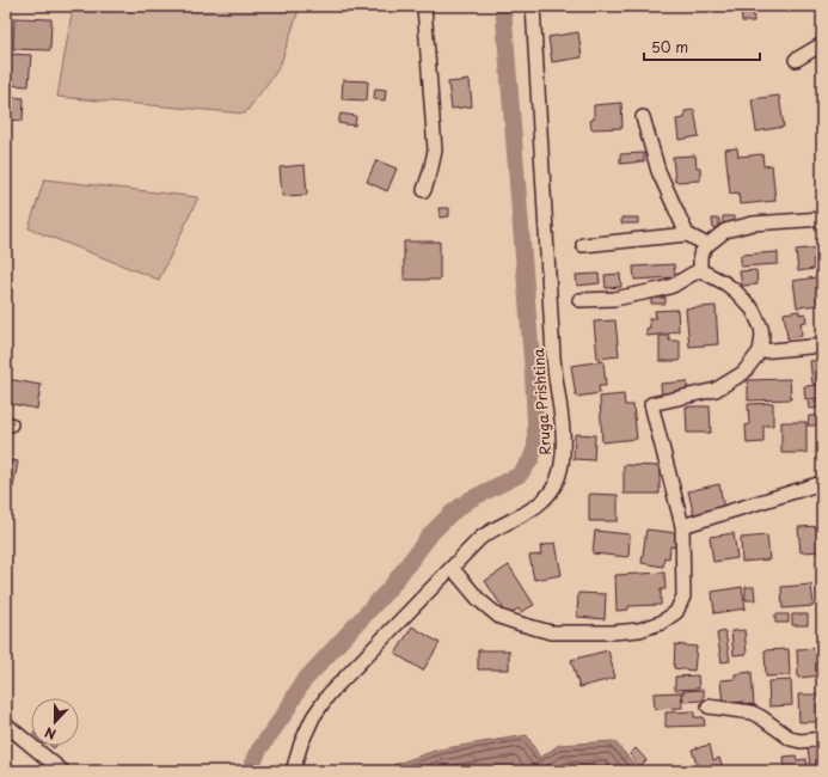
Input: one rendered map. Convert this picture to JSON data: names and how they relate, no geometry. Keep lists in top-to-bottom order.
{
  "streets": {
    "street": ["Rruga Prishtina"]
  },
  "scale_bar": "50 m",
  "north": "bottom"
}
